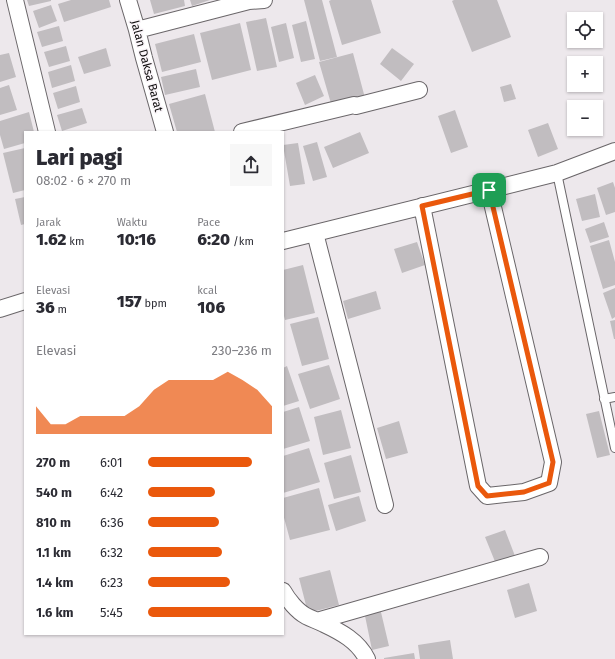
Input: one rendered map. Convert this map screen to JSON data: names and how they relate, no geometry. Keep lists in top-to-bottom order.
{
  "streets": {
    "street": ["Jalan Daksa Barat"]
  },
  "page": {
    "map_buttons": ["+", "−"],
    "heading": ["Lari pagi", "08:02 · 6 × 270 m"],
    "stats": [
      ["Jarak", "1.62 km"],
      ["Waktu", "10:16"],
      ["Pace", "6:20 /km"],
      ["Elevasi", "36 m"],
      ["157 bpm"],
      ["kcal", "106"]
    ],
    "chart": ["Elevasi", "230–236 m"],
    "list": [
      {
        "name": "270 m",
        "note": "6:01"
      },
      {
        "name": "540 m",
        "note": "6:42"
      },
      {
        "name": "810 m",
        "note": "6:36"
      },
      {
        "name": "1.1 km",
        "note": "6:32"
      },
      {
        "name": "1.4 km",
        "note": "6:23"
      },
      {
        "name": "1.6 km",
        "note": "5:45"
      }
    ]
  }
}
